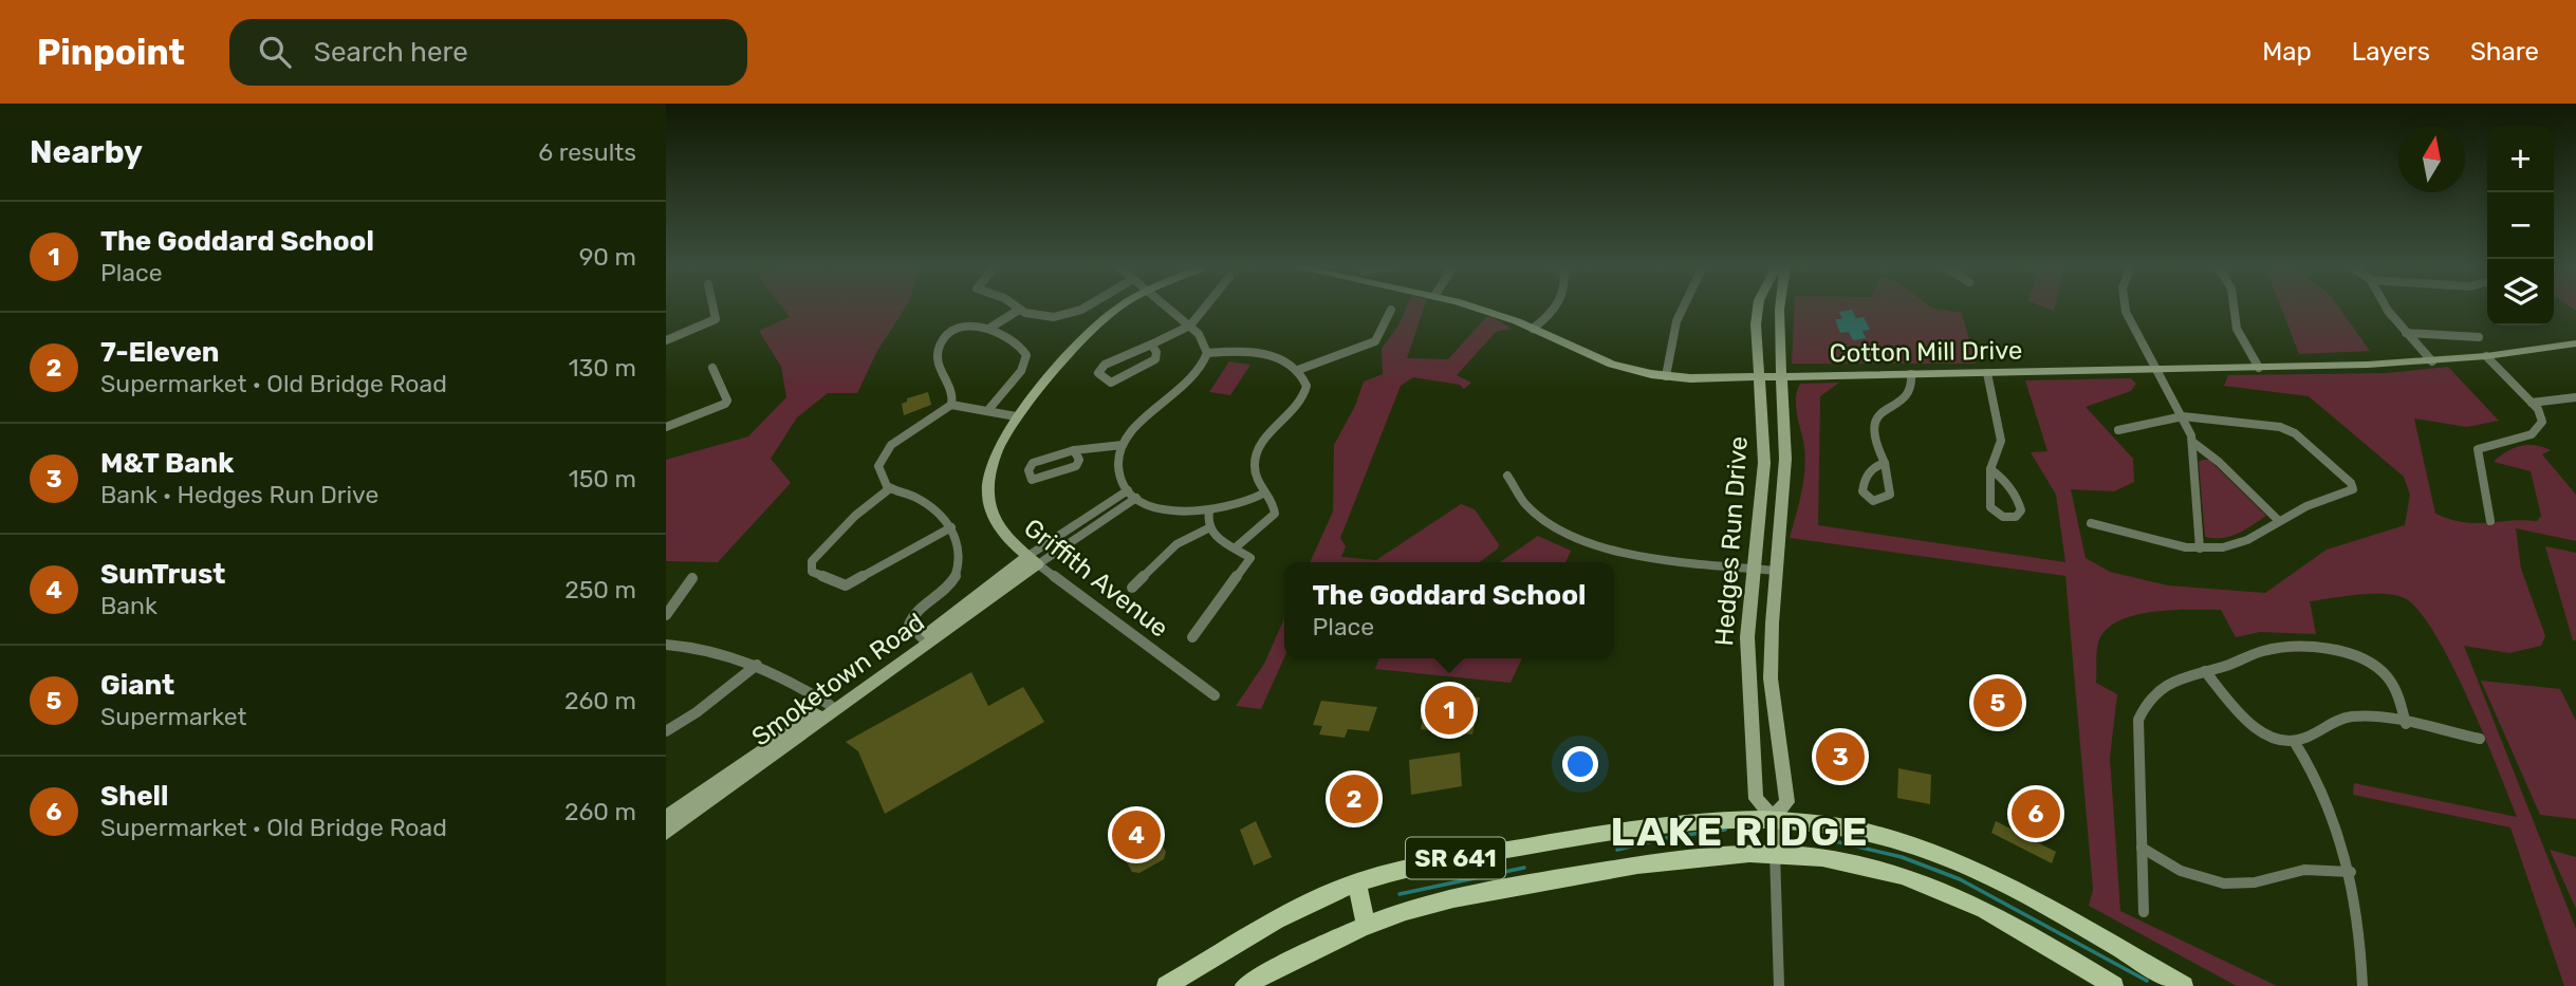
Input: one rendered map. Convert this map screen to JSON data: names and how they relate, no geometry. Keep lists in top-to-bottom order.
{
  "streets": {
    "main road": ["SR 641"],
    "street": [
      "Cotton Mill Drive",
      "Hedges Run Drive",
      "Griffith Avenue",
      "Smoketown Road"
    ]
  },
  "crossings": [
    ["Cotton Mill Drive", "Hedges Run Drive"],
    ["Hedges Run Drive", "SR 641"],
    ["Griffith Avenue", "Smoketown Road"]
  ],
  "districts": ["LAKE RIDGE"],
  "north": "top",
  "page": {
    "header": "Pinpoint",
    "search": "Search here",
    "nav": ["Map", "Layers", "Share"],
    "heading": ["Nearby", "6 results"],
    "map_buttons": ["+", "−"],
    "list": [
      {
        "mark": "1",
        "name": "The Goddard School",
        "note": "Place",
        "value": "90 m"
      },
      {
        "mark": "2",
        "name": "7-Eleven",
        "note": "Supermarket · Old Bridge Road",
        "value": "130 m"
      },
      {
        "mark": "3",
        "name": "M&T Bank",
        "note": "Bank · Hedges Run Drive",
        "value": "150 m"
      },
      {
        "mark": "4",
        "name": "SunTrust",
        "note": "Bank",
        "value": "250 m"
      },
      {
        "mark": "5",
        "name": "Giant",
        "note": "Supermarket",
        "value": "260 m"
      },
      {
        "mark": "6",
        "name": "Shell",
        "note": "Supermarket · Old Bridge Road",
        "value": "260 m"
      }
    ],
    "popup": ["The Goddard School", "Place"],
    "pins": [
      "5",
      "1",
      "3",
      "2",
      "6",
      "4"
    ]
  }
}
